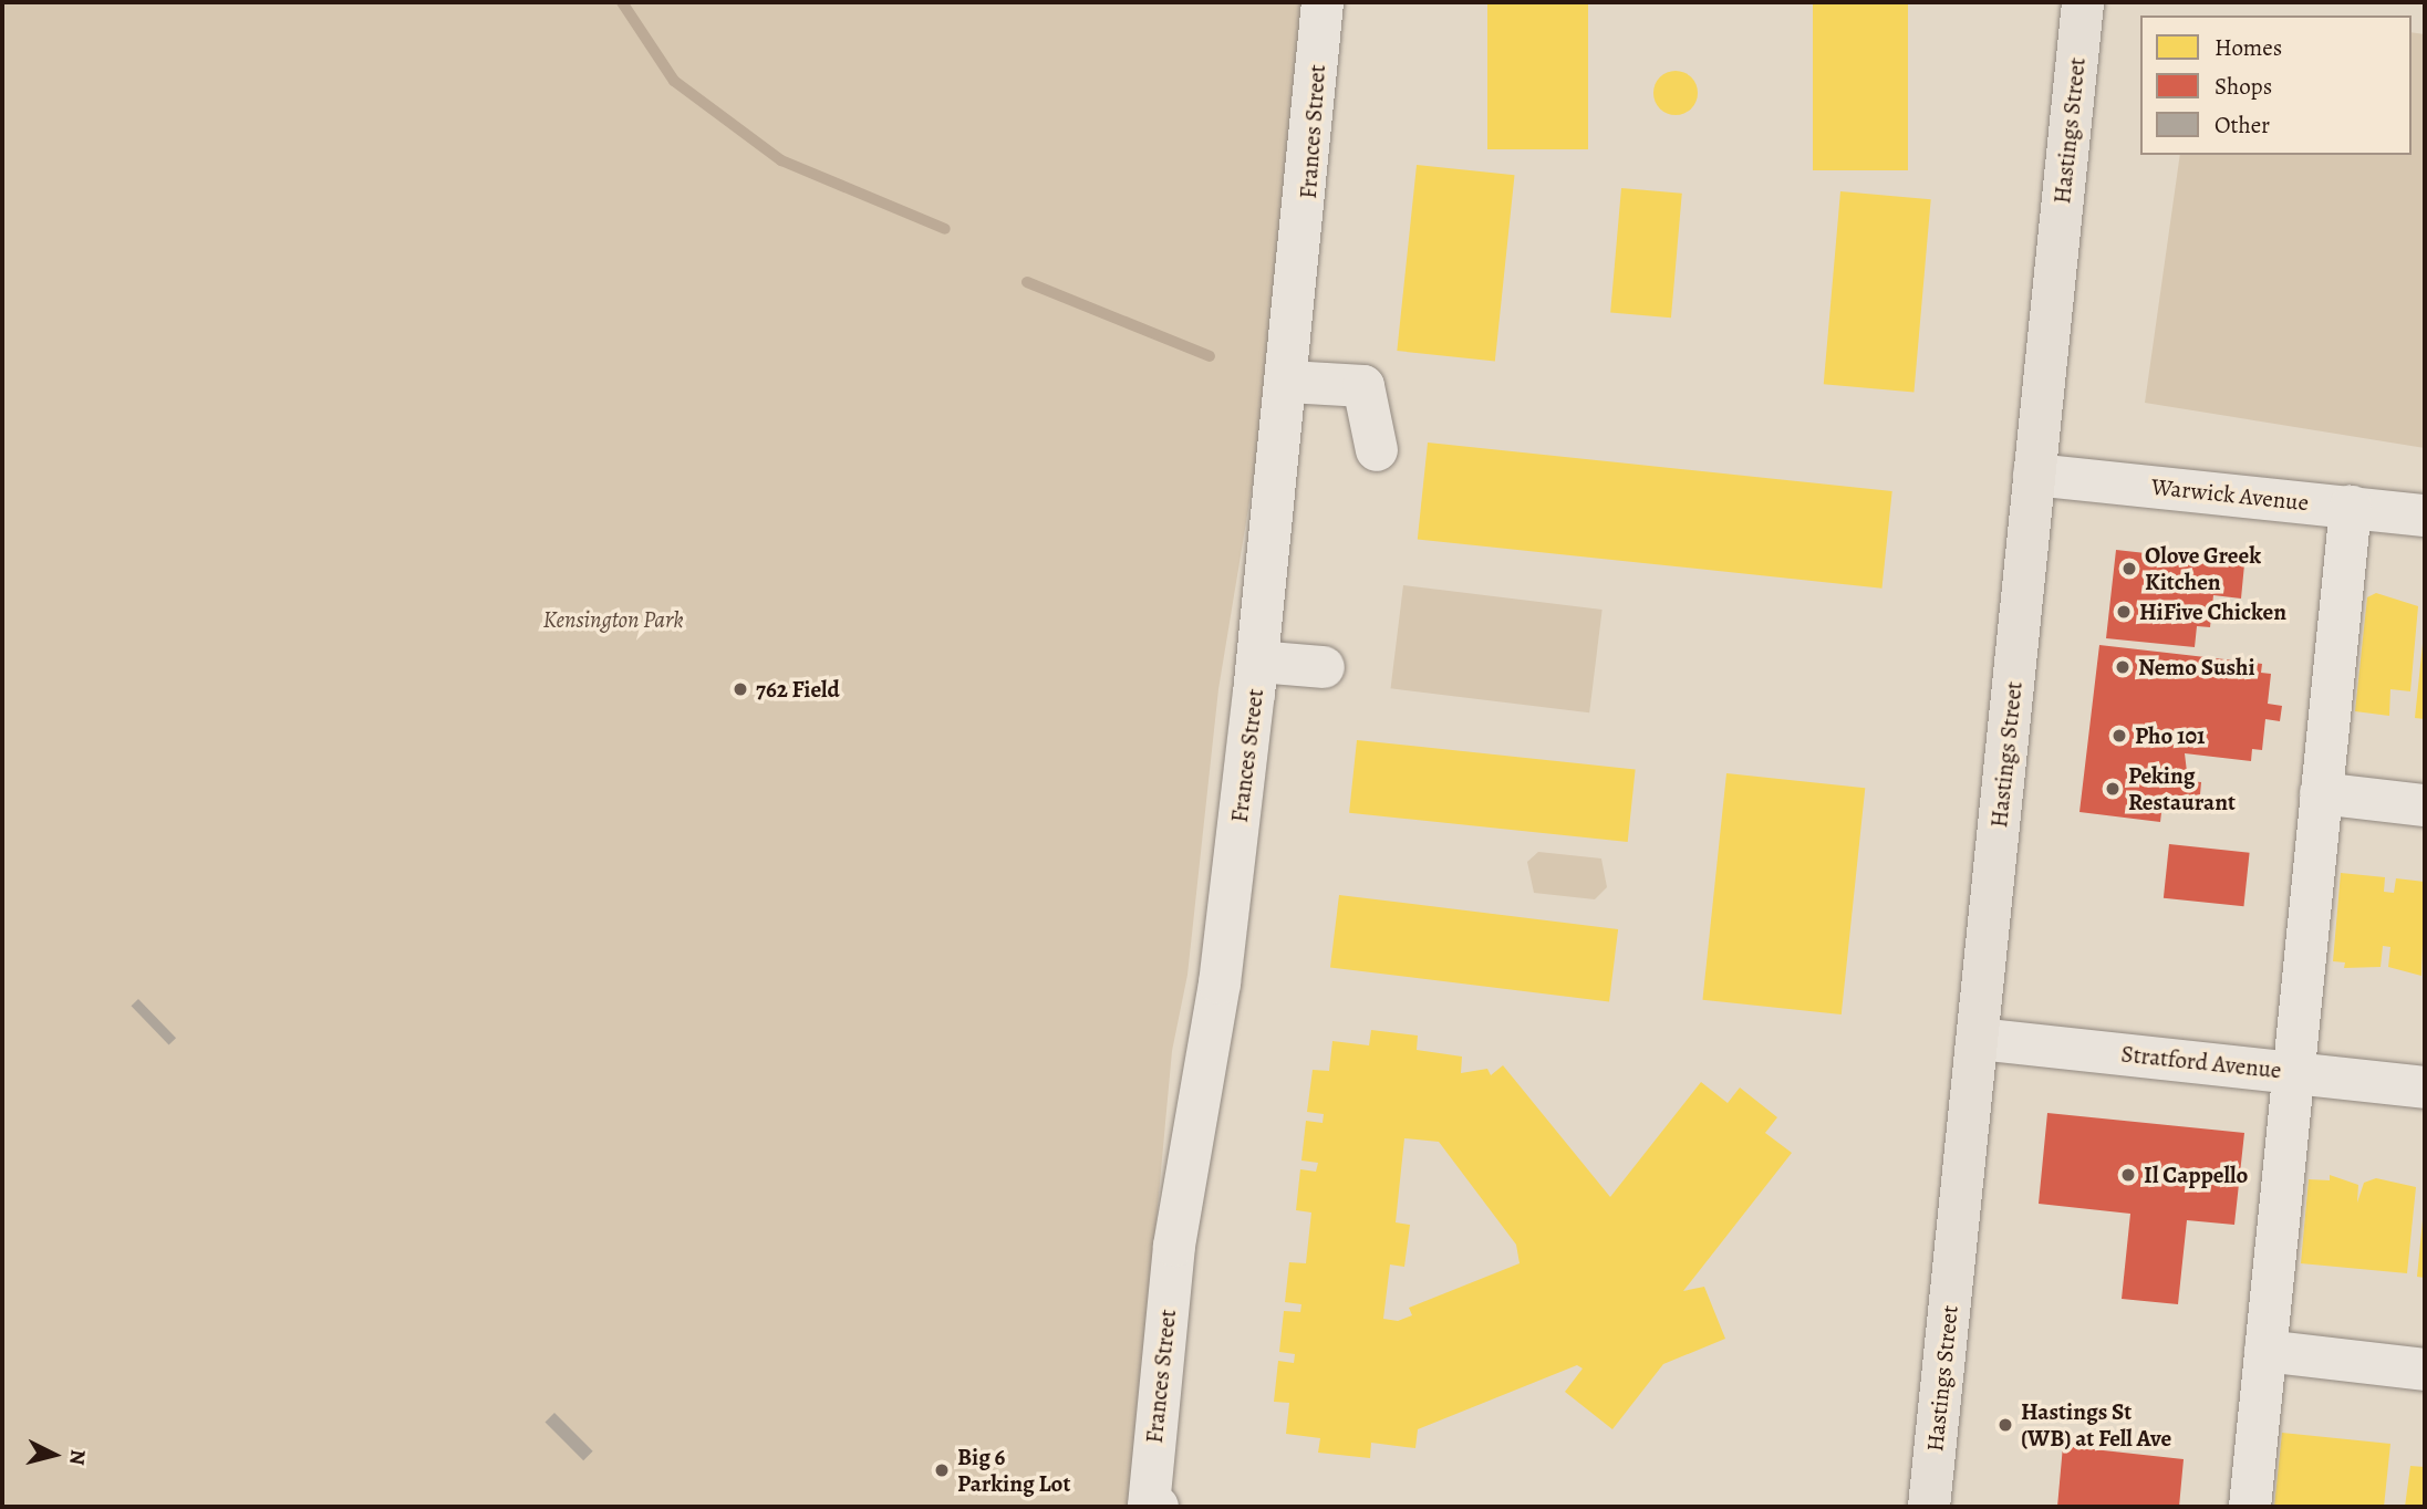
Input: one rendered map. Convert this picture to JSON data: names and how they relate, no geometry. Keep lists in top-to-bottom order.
{
  "streets": {
    "main road": ["Hastings Street"],
    "street": ["Frances Street", "Warwick Avenue", "Stratford Avenue"]
  },
  "crossings": [
    ["Hastings Street", "Warwick Avenue"],
    ["Hastings Street", "Stratford Avenue"]
  ],
  "parks": ["Kensington Park"],
  "places": [
    "Olove Greek Kitchen",
    "HiFive Chicken",
    "Nemo Sushi",
    "762 Field",
    "Pho 101",
    "Peking Restaurant",
    "Il Cappello",
    "Hastings St (WB) at Fell Ave",
    "Big 6 Parking Lot"
  ],
  "legend": ["Homes", "Shops", "Other"],
  "north": "right"
}
